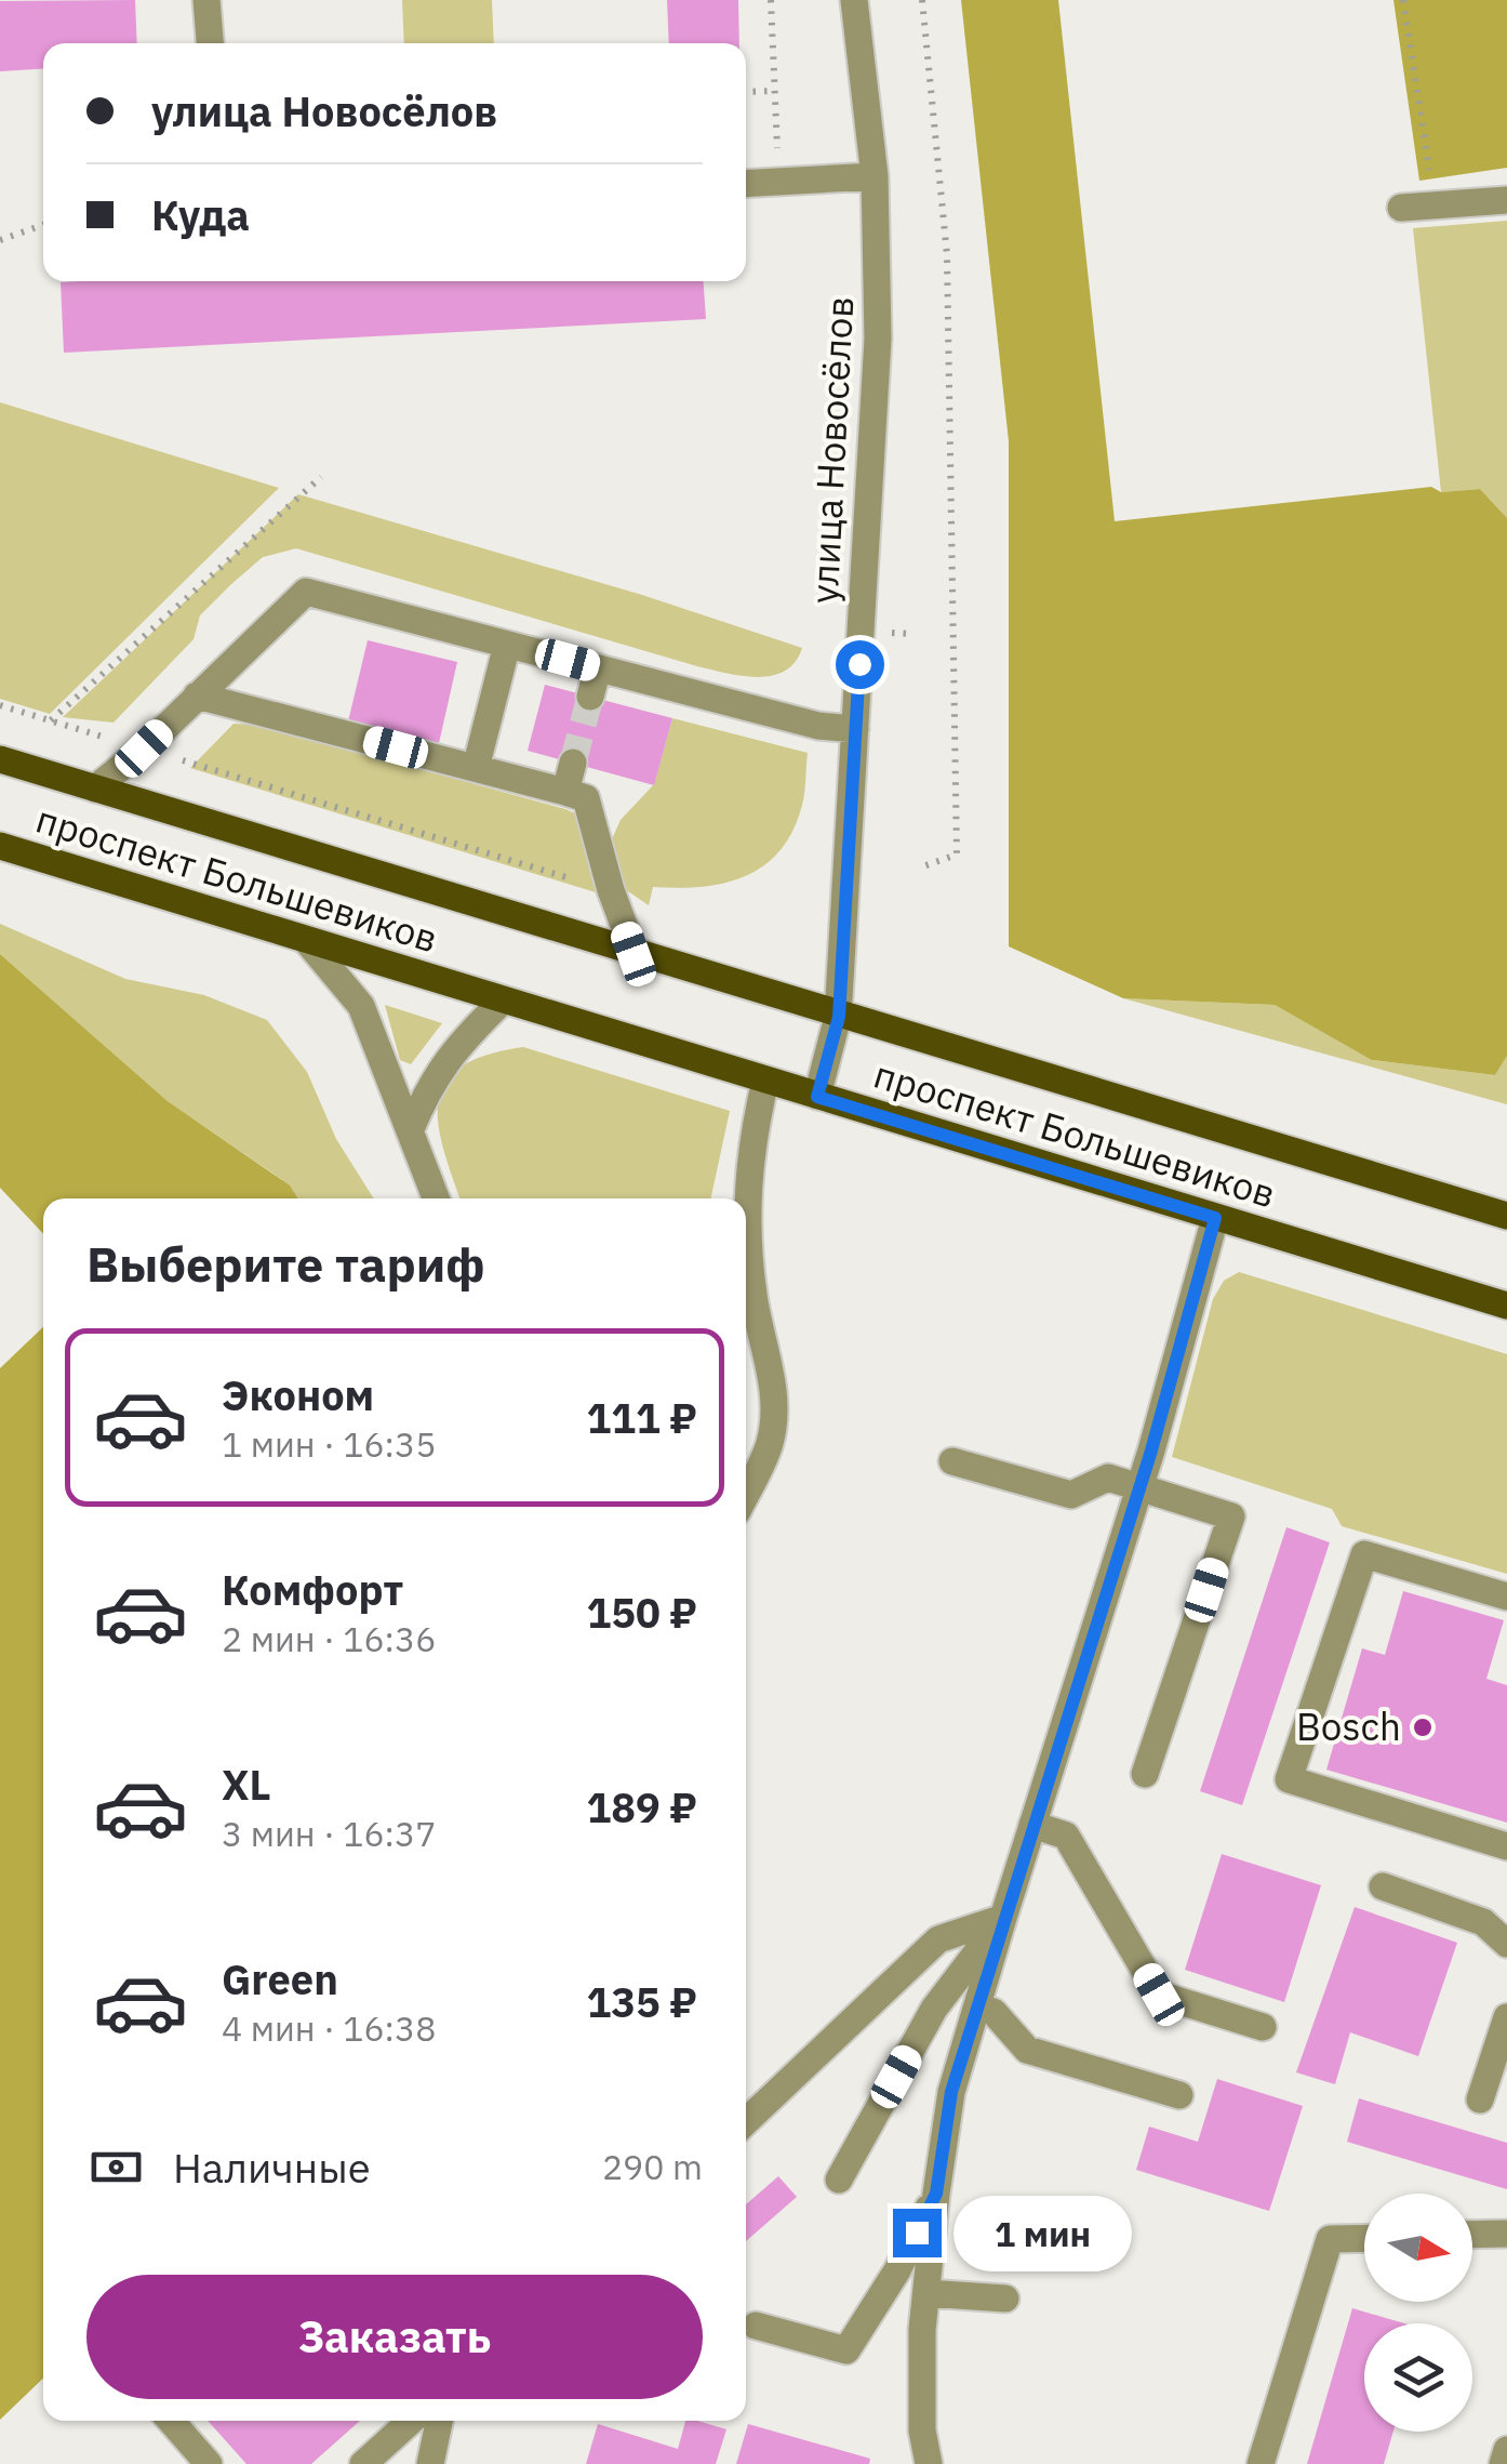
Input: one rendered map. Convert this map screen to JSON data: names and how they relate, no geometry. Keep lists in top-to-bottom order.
{
  "streets": {
    "main road": ["проспект Большевиков"],
    "street": ["улица Новосёлов"]
  },
  "crossings": [
    ["улица Новосёлов", "проспект Большевиков"]
  ],
  "places": ["Bosch"],
  "north": "right",
  "page": {
    "banner": ["улица Новосёлов", "Куда"],
    "heading": "Выберите тариф",
    "list": [
      {
        "name": "Эконом",
        "note": "1 мин · 16:35",
        "value": "111 ₽"
      },
      {
        "name": "Комфорт",
        "note": "2 мин · 16:36",
        "value": "150 ₽"
      },
      {
        "name": "XL",
        "note": "3 мин · 16:37",
        "value": "189 ₽"
      },
      {
        "name": "Green",
        "note": "4 мин · 16:38",
        "value": "135 ₽"
      }
    ],
    "pay": ["Наличные", "290 m"],
    "bubble": "1 мин",
    "buttons": "Заказать"
  }
}
